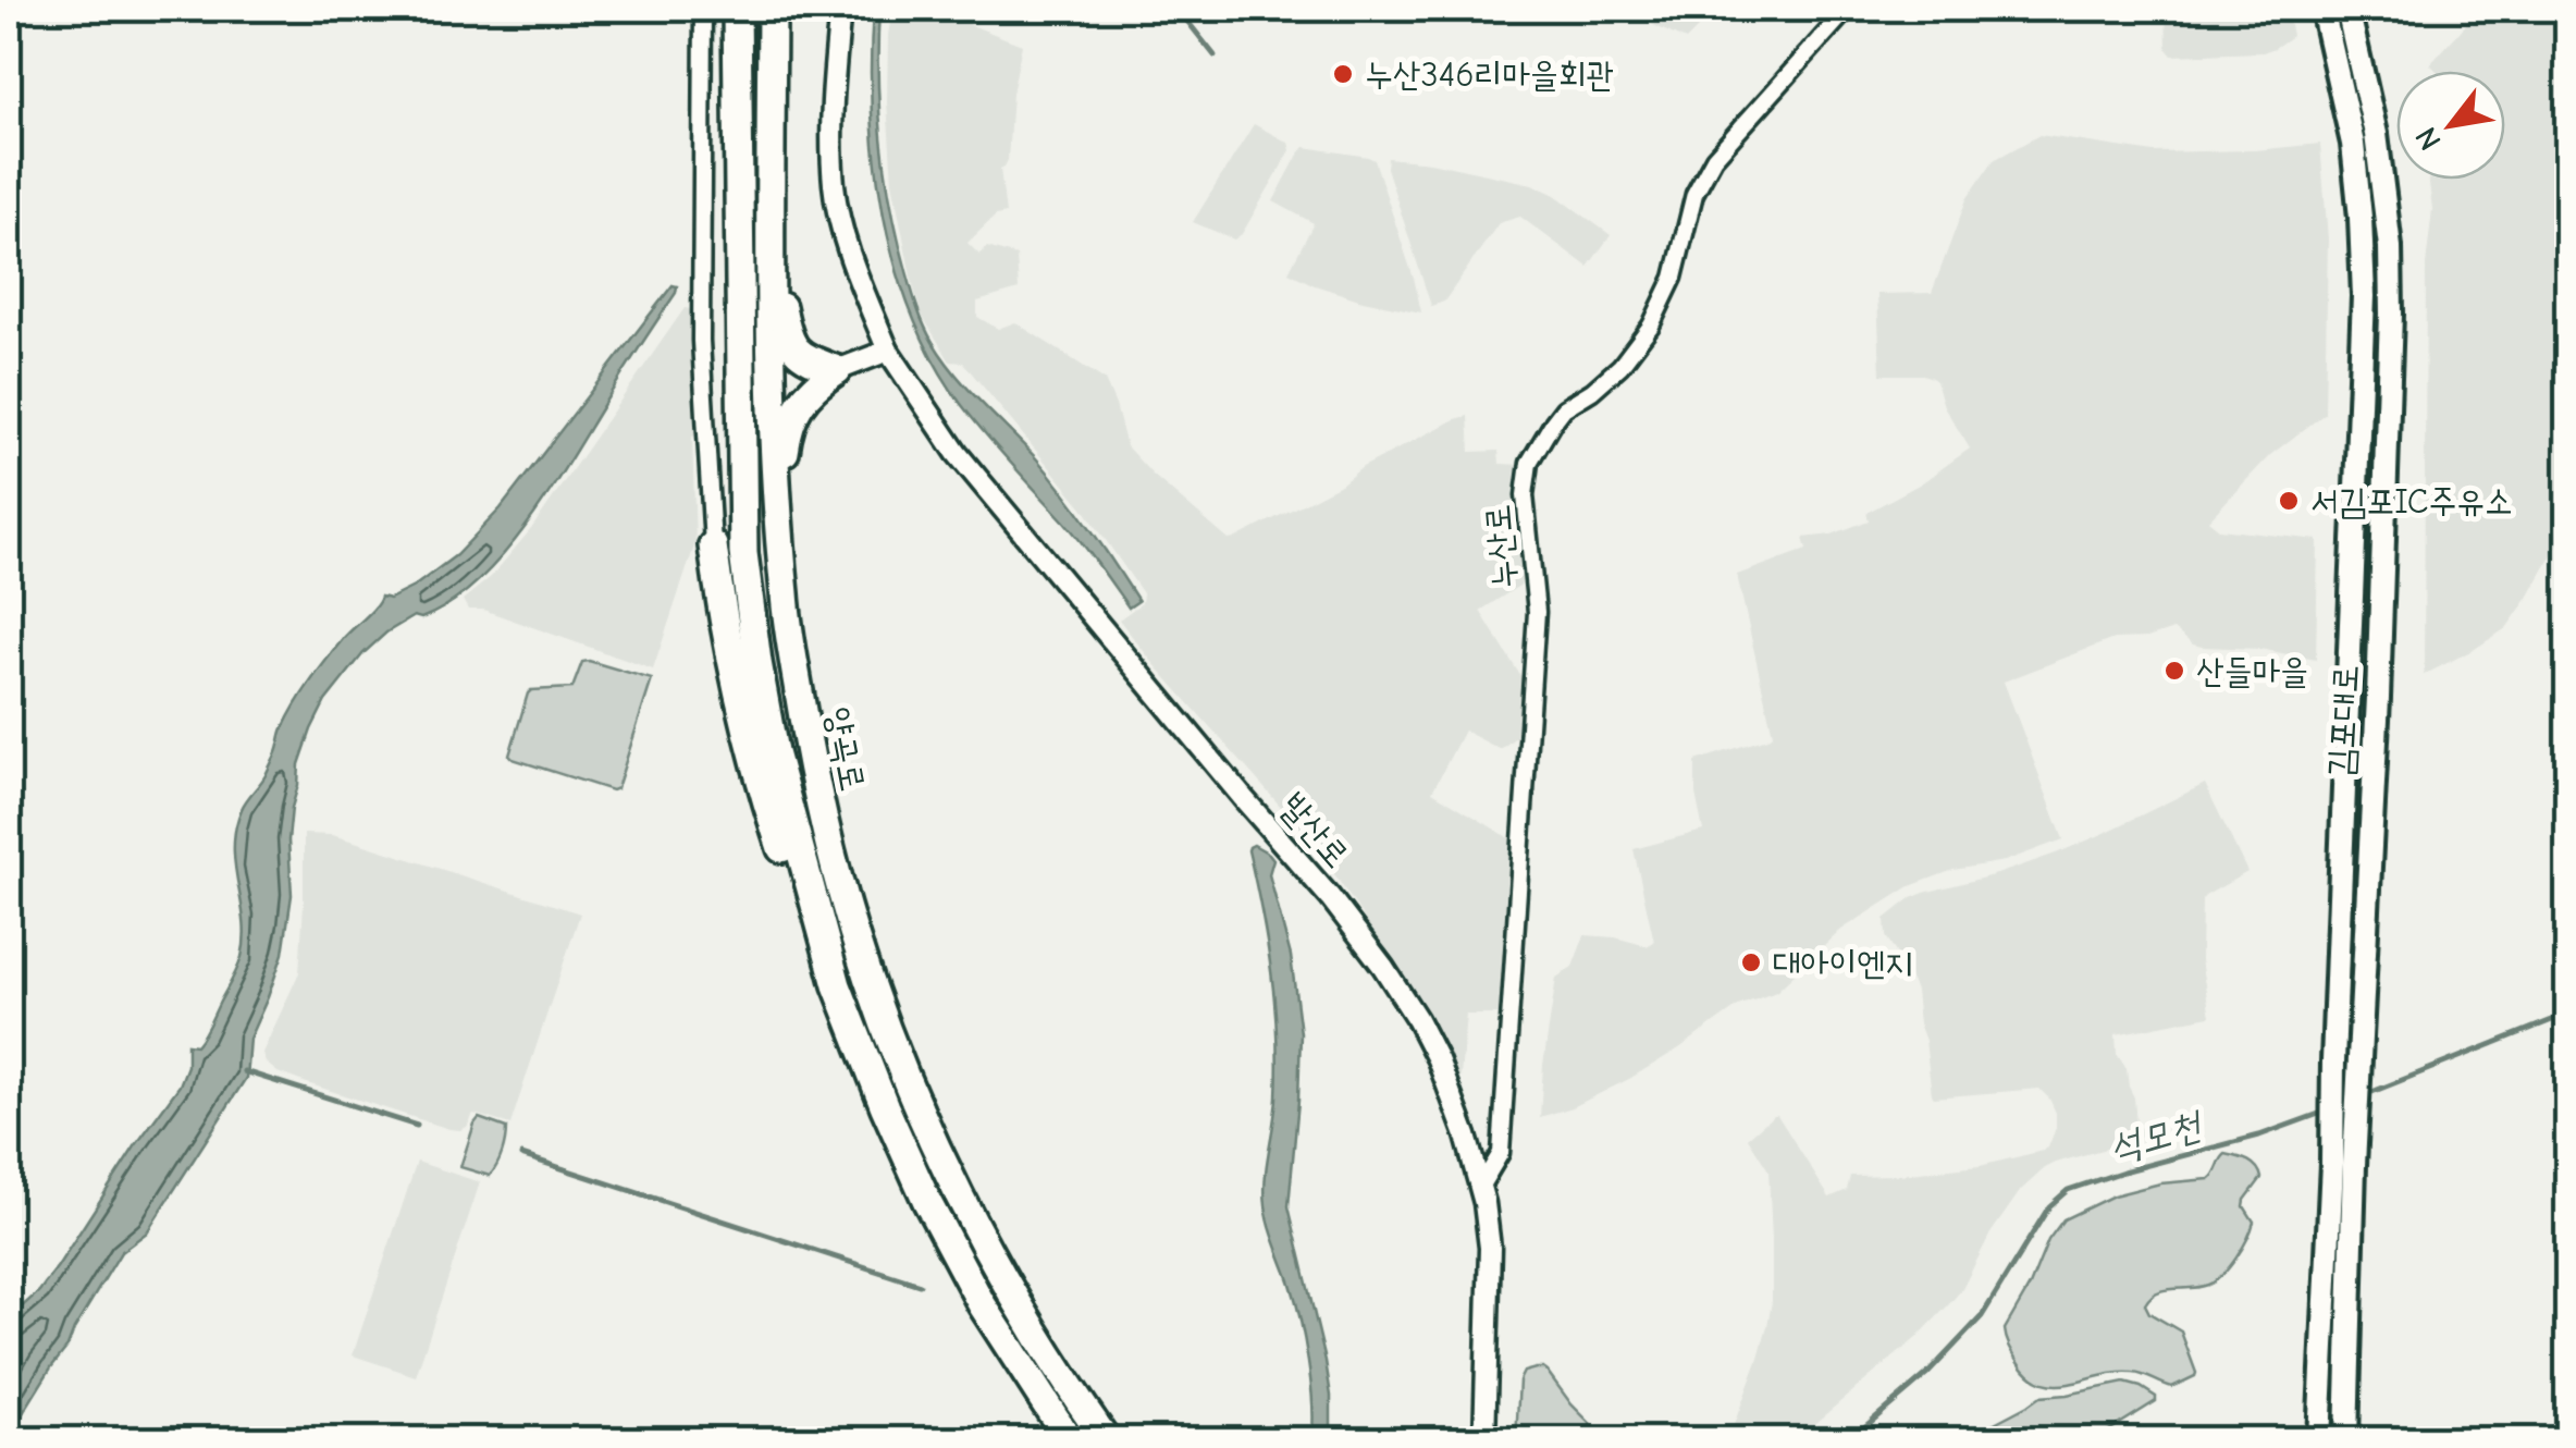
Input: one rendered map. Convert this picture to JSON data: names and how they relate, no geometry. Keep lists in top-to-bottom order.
{
  "streets": {
    "highway": ["양곡로"],
    "main road": ["김포대로"],
    "street": ["누산로", "발산로"]
  },
  "crossings": [
    ["누산로", "발산로"]
  ],
  "water": ["석모천"],
  "places": [
    "누산346리마을회관",
    "서김포IC주유소",
    "산들마을",
    "대아이엔지"
  ],
  "north": "bottom left"
}
